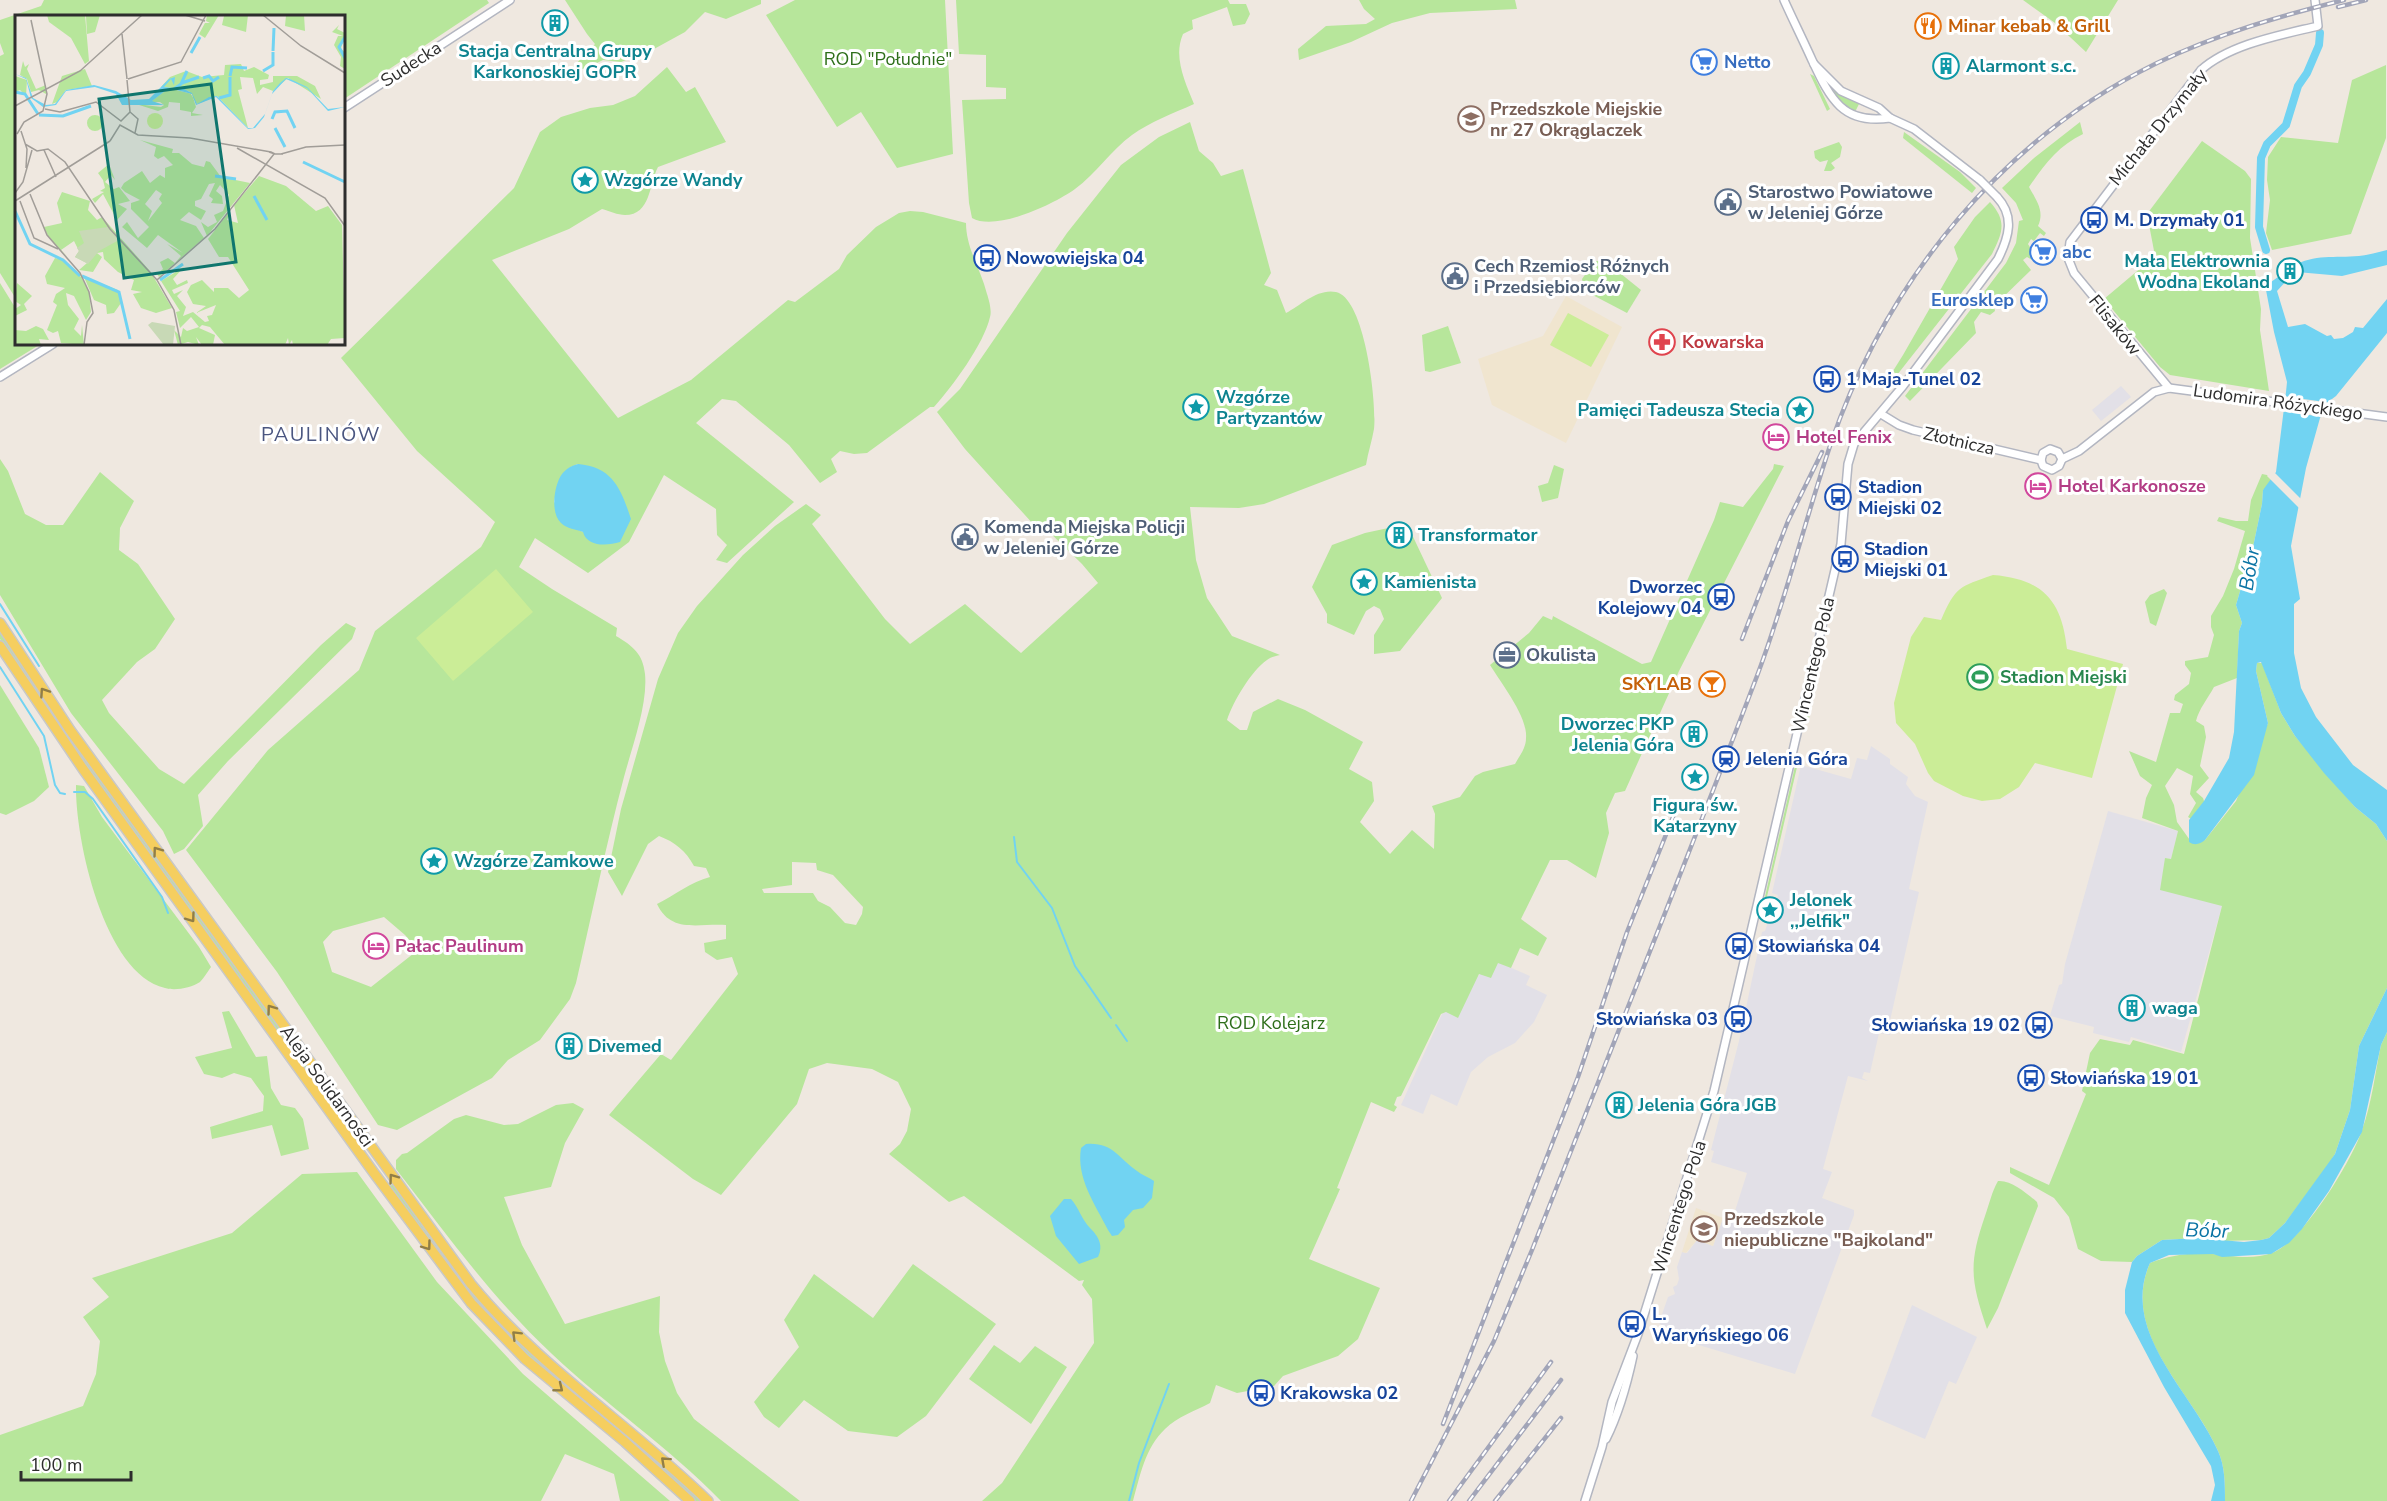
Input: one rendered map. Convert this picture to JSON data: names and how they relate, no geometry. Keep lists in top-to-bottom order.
{
  "streets": {
    "main road": ["Aleja Solidarności"],
    "street": [
      "Sudecka",
      "Michała Drzymały",
      "Flisaków",
      "Ludomira Różyckiego",
      "Złotnicza",
      "Wincentego Pola"
    ]
  },
  "crossings": [
    ["Michała Drzymały", "Flisaków"],
    ["Flisaków", "Ludomira Różyckiego"],
    ["Złotnicza", "Wincentego Pola"]
  ],
  "districts": ["PAULINÓW"],
  "water": ["Bóbr"],
  "parks": ["ROD \"Południe\"", "ROD Kolejarz"],
  "places": {
    "building": [
      "Stacja Centralna Grupy Karkonoskiej GOPR",
      "Alarmont s.c.",
      "Mała Elektrownia Wodna Ekoland",
      "Transformator",
      "Dworzec PKP Jelenia Góra",
      "waga",
      "Divemed",
      "Jelenia Góra JGB"
    ],
    "restaurant": ["Minar kebab & Grill"],
    "supermarket": ["Netto", "abc", "Eurosklep"],
    "school or university": ["Przedszkole Miejskie nr 27 Okrąglaczek", "Przedszkole niepubliczne \"Bajkoland\""],
    "place": [
      "Wzgórze Wandy",
      "Wzgórze Partyzantów",
      "Pamięci Tadeusza Stecia",
      "Kamienista",
      "Figura św. Katarzyny",
      "Wzgórze Zamkowe",
      "Jelonek ,,Jelfik\""
    ],
    "public building": ["Starostwo Powiatowe w Jeleniej Górze", "Cech Rzemiosł Różnych i Przedsiębiorców", "Komenda Miejska Policji w Jeleniej Górze"],
    "bus stop": [
      "M. Drzymały 01",
      "Nowowiejska 04",
      "1 Maja-Tunel 02",
      "Stadion Miejski 02",
      "Stadion Miejski 01",
      "Dworzec Kolejowy 04",
      "Słowiańska 04",
      "Słowiańska 03",
      "Słowiańska 19 02",
      "Słowiańska 19 01",
      "L. Waryńskiego 06",
      "Krakowska 02"
    ],
    "pharmacy": ["Kowarska"],
    "hotel": ["Hotel Fenix", "Hotel Karkonosze", "Pałac Paulinum"],
    "office": ["Okulista"],
    "sports": ["Stadion Miejski"],
    "bar": ["SKYLAB"],
    "station": ["Jelenia Góra"]
  },
  "scale_bar": "100 m"
}
